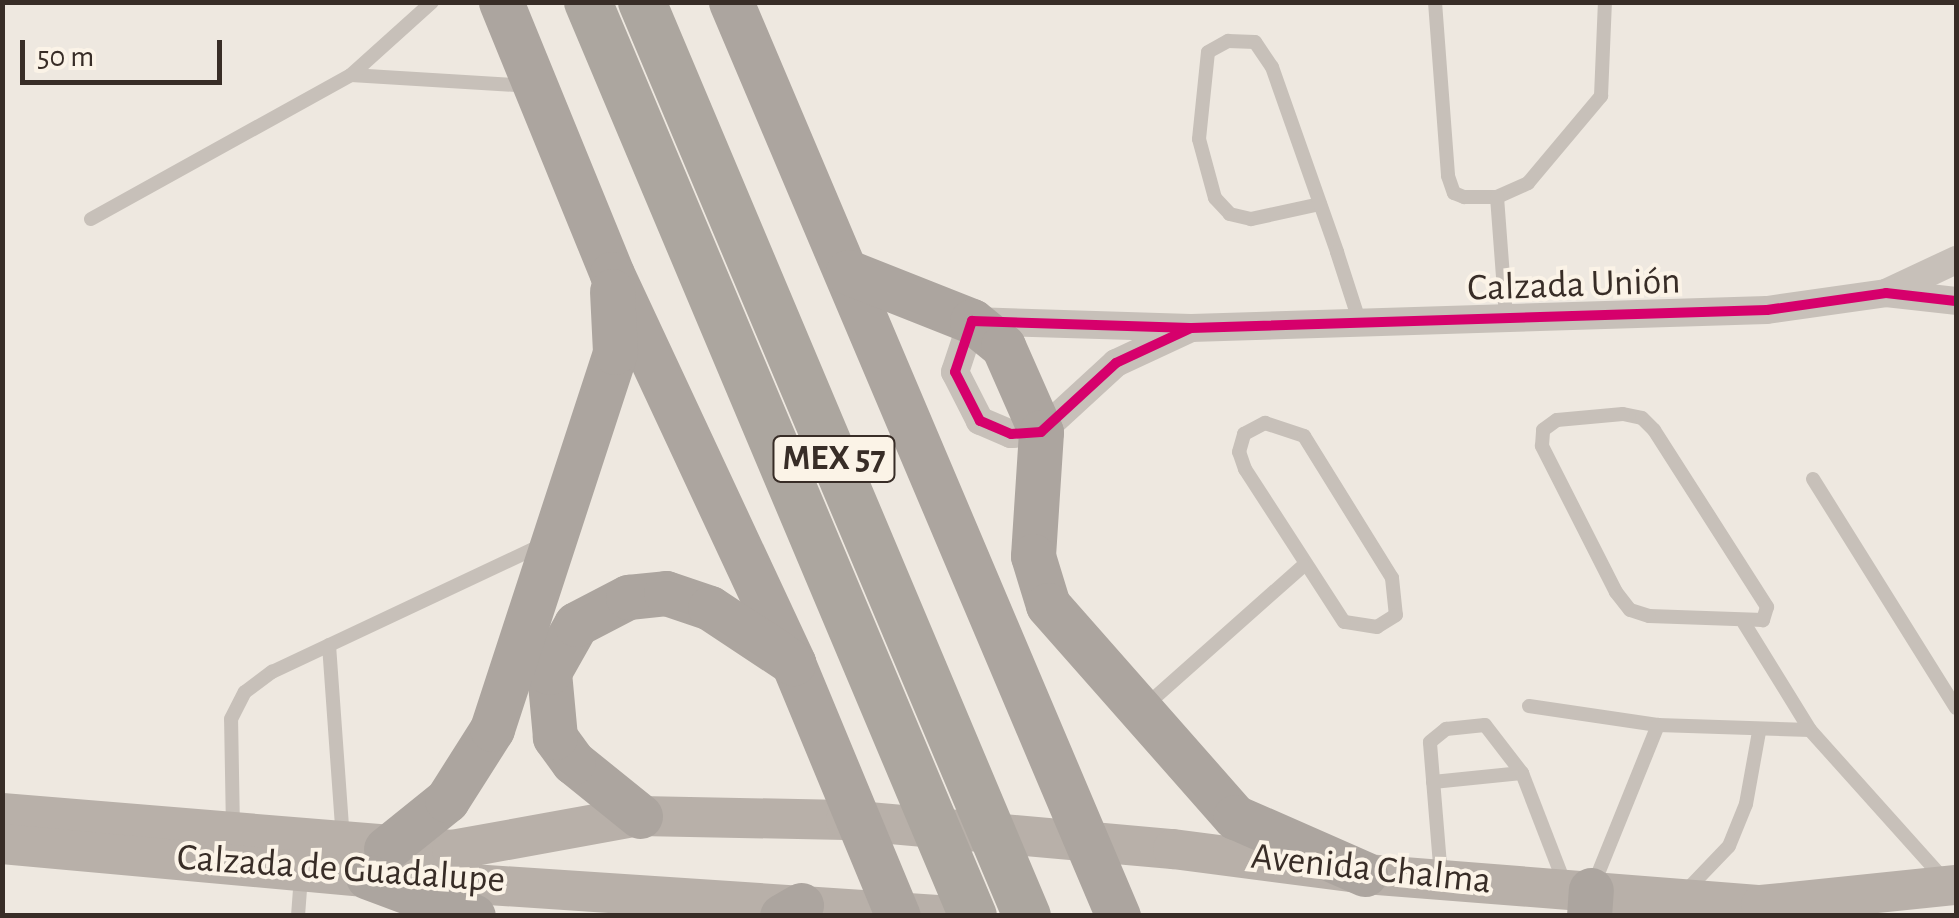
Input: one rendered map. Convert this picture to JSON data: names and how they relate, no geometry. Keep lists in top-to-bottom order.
{
  "streets": {
    "highway": ["MEX 57"],
    "main road": ["Calzada de Guadalupe", "Avenida Chalma"],
    "street": ["Calzada Unión"]
  },
  "crossings": [
    ["Calzada de Guadalupe", "Avenida Chalma"]
  ],
  "scale_bar": "50 m"
}
